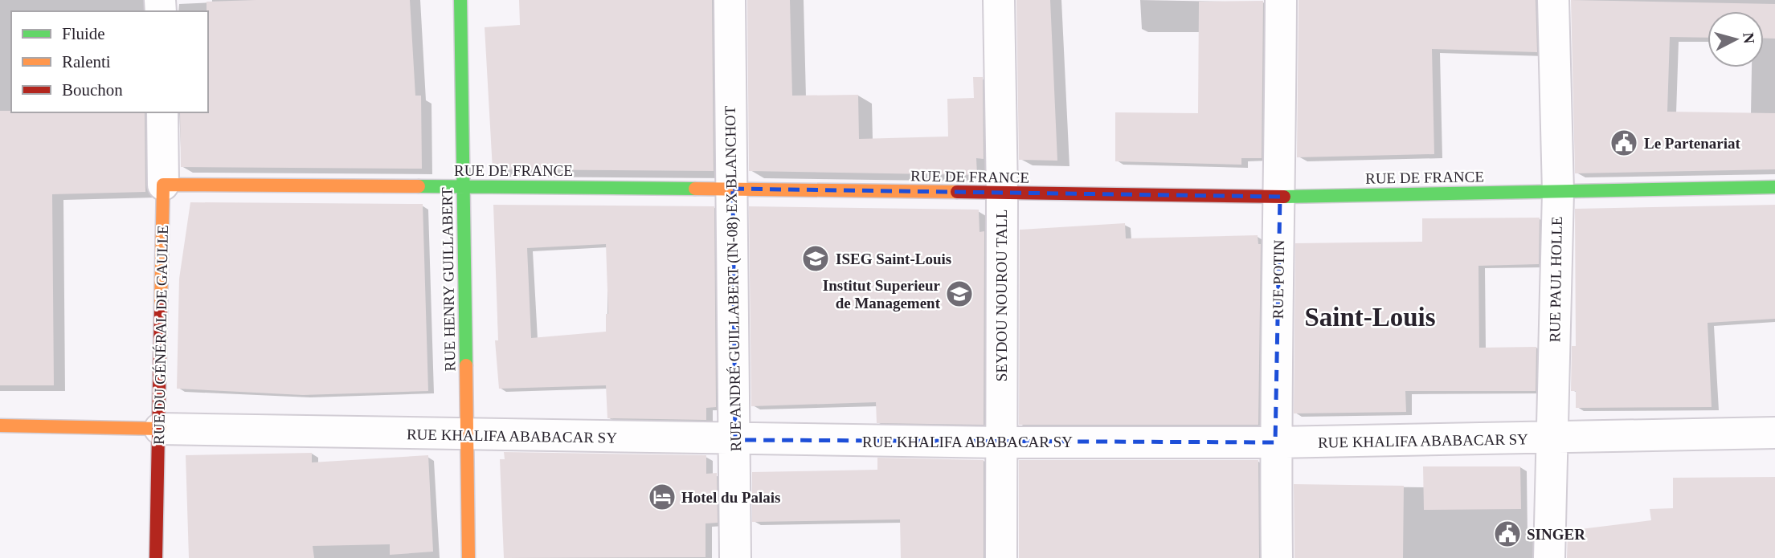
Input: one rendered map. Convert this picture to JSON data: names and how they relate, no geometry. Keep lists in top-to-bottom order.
{
  "streets": {
    "street": [
      "RUE DE FRANCE",
      "RUE ANDRÉ GUILLABERT (IN-08) EX BLANCHOT",
      "RUE HENRY GUILLABERT",
      "RUE POTIN",
      "RUE PAUL HOLLE",
      "SEYDOU NOUROU TALL",
      "RUE DU GÉNÉRAL DE GAULLE",
      "RUE KHALIFA ABABACAR SY"
    ]
  },
  "crossings": [
    ["RUE DE FRANCE", "RUE ANDRÉ GUILLABERT (IN-08) EX BLANCHOT"],
    ["RUE DE FRANCE", "RUE HENRY GUILLABERT"],
    ["RUE DE FRANCE", "RUE POTIN"],
    ["RUE DE FRANCE", "RUE PAUL HOLLE"],
    ["RUE DE FRANCE", "SEYDOU NOUROU TALL"],
    ["RUE DE FRANCE", "RUE DU GÉNÉRAL DE GAULLE"],
    ["RUE ANDRÉ GUILLABERT (IN-08) EX BLANCHOT", "RUE KHALIFA ABABACAR SY"],
    ["RUE HENRY GUILLABERT", "RUE KHALIFA ABABACAR SY"],
    ["RUE POTIN", "RUE KHALIFA ABABACAR SY"],
    ["RUE PAUL HOLLE", "RUE KHALIFA ABABACAR SY"],
    ["SEYDOU NOUROU TALL", "RUE KHALIFA ABABACAR SY"],
    ["RUE DU GÉNÉRAL DE GAULLE", "RUE KHALIFA ABABACAR SY"]
  ],
  "districts": ["Saint-Louis"],
  "places": {
    "public building": ["Le Partenariat", "SINGER"],
    "school or university": ["ISEG Saint-Louis", "Institut Superieur de Management"],
    "hotel": ["Hotel du Palais"]
  },
  "legend": ["Fluide", "Ralenti", "Bouchon"],
  "north": "right"
}
